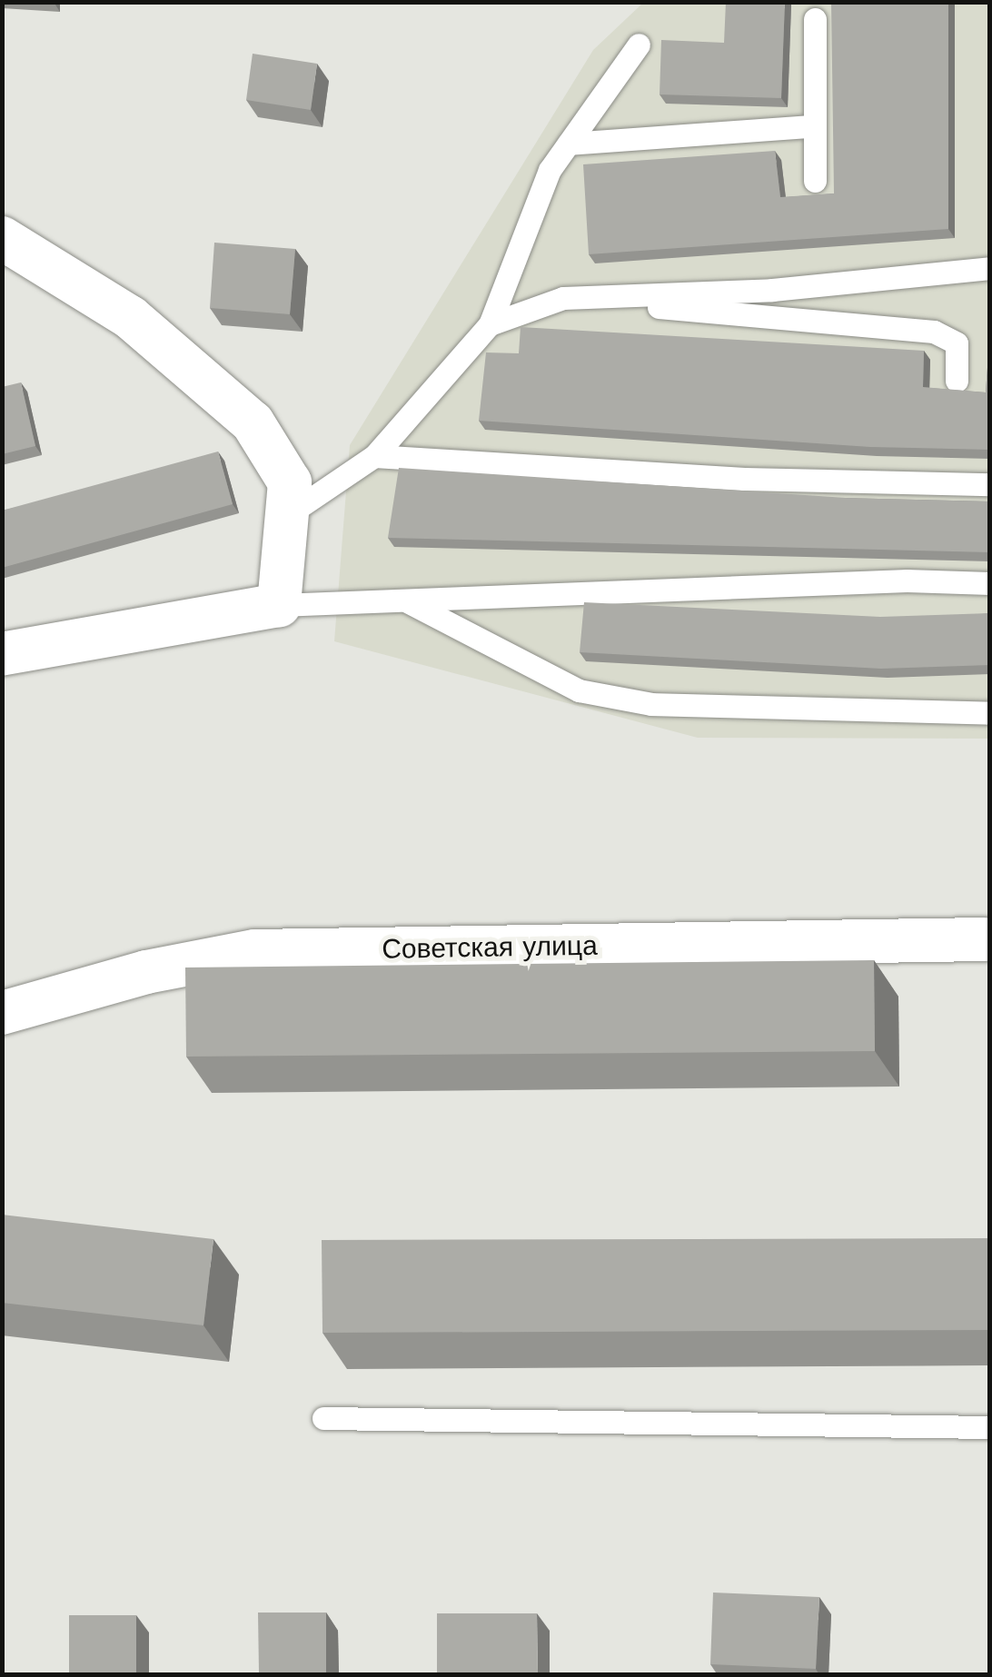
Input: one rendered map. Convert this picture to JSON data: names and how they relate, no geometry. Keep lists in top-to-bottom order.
{
  "streets": {
    "street": ["Советская улица"]
  }
}
